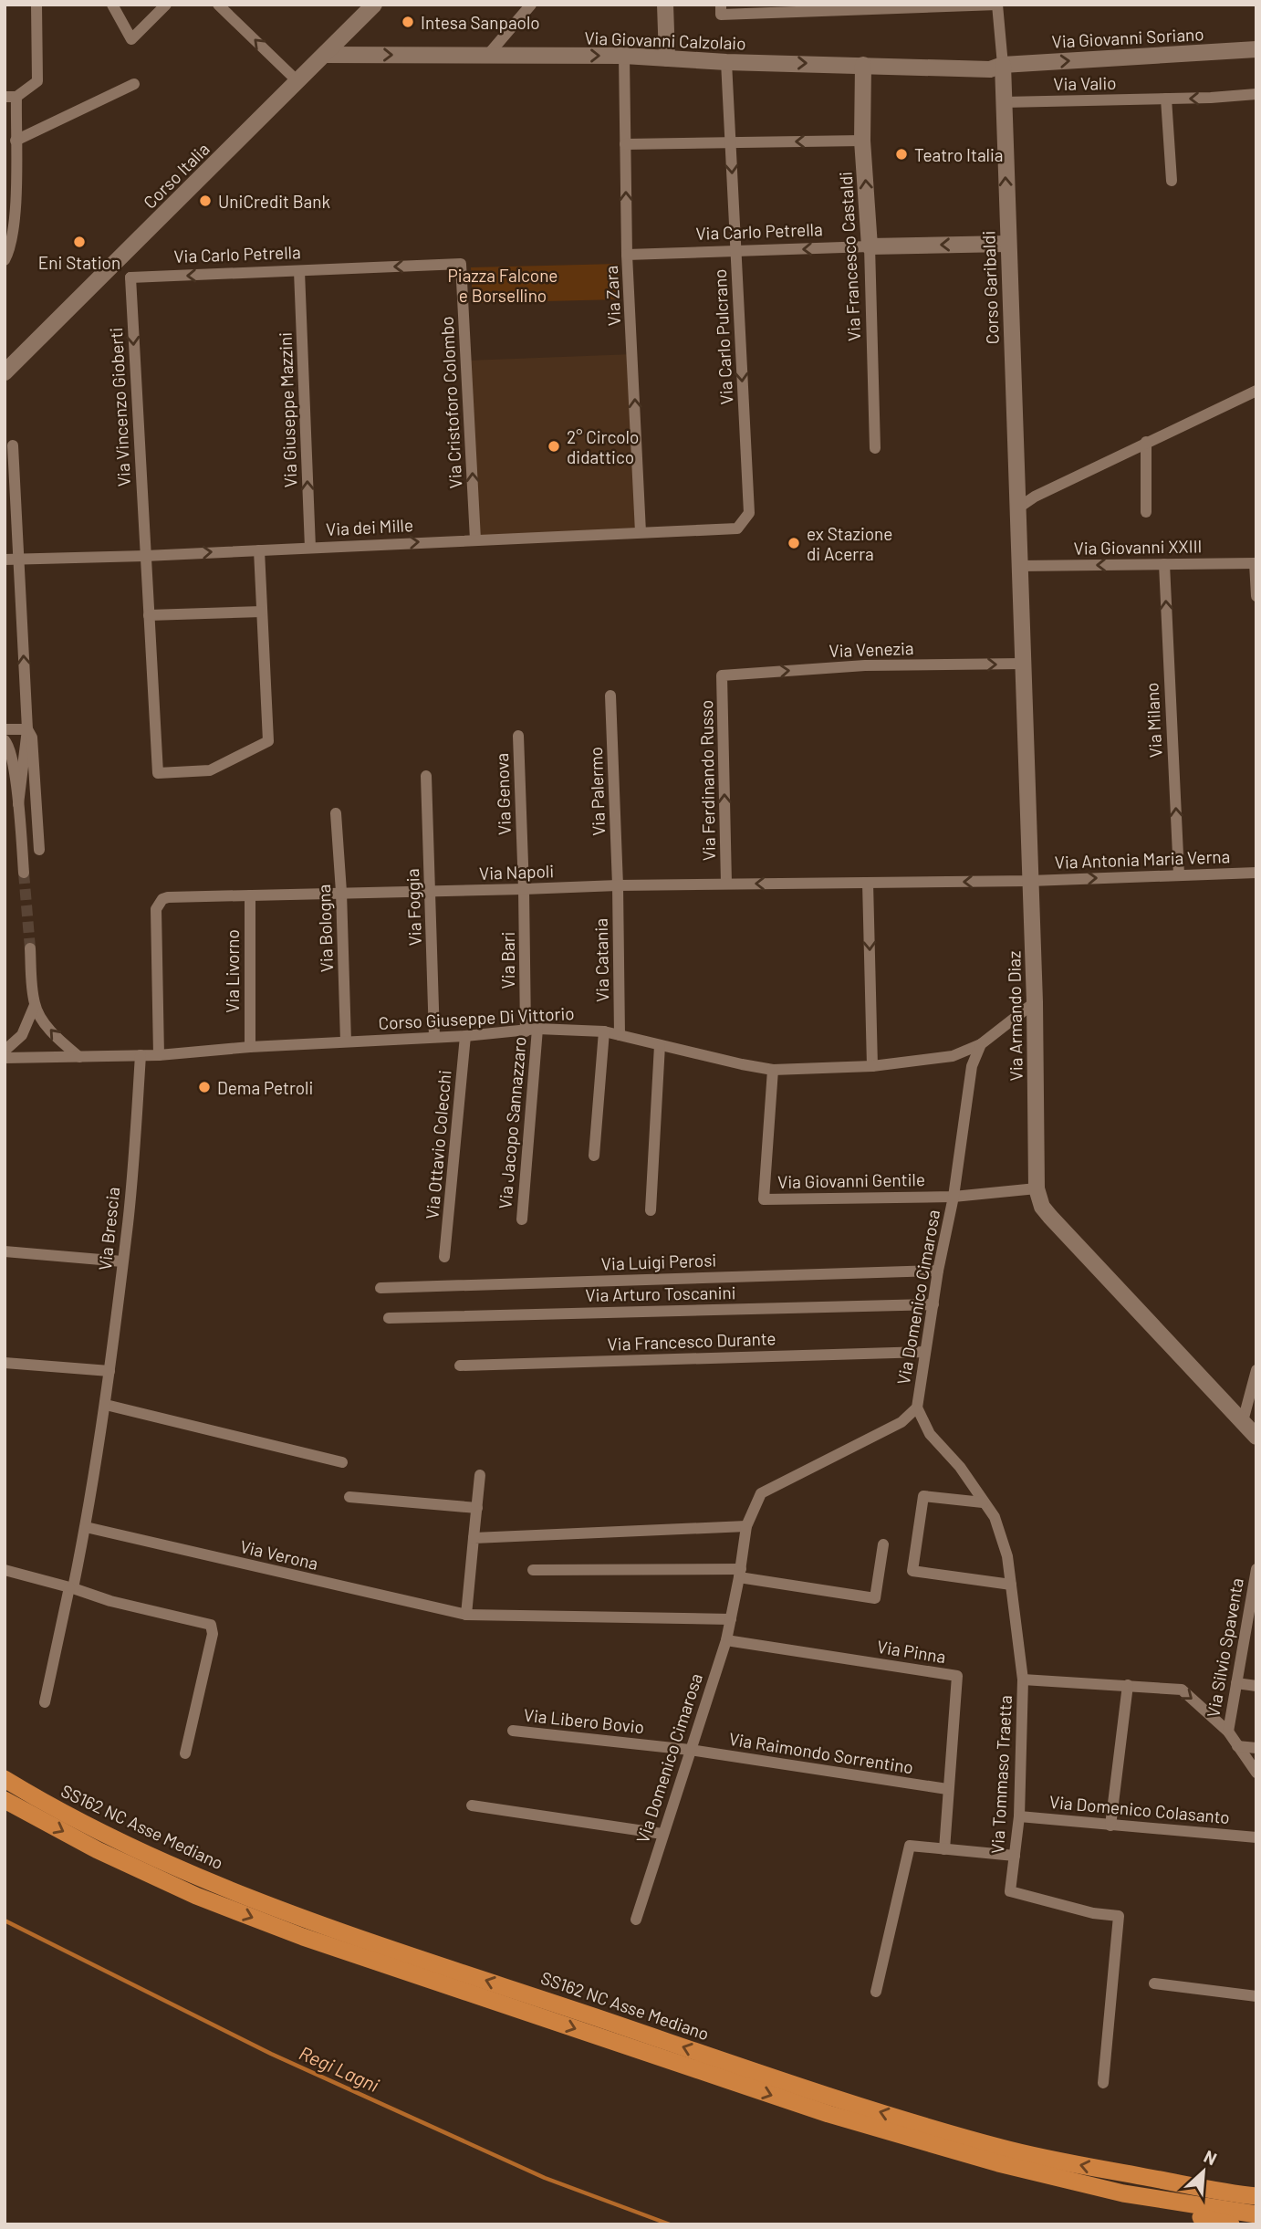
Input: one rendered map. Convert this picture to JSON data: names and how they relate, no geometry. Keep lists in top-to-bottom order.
{
  "streets": {
    "highway": ["SS162 NC Asse Mediano"],
    "main road": [
      "Via Giovanni Soriano",
      "Via Giovanni Calzolaio",
      "Corso Italia",
      "Via Carlo Petrella",
      "Via Francesco Castaldi",
      "Corso Garibaldi",
      "Via Armando Diaz"
    ],
    "street": [
      "Via Valio",
      "Via Zara",
      "Via Carlo Pulcrano",
      "Via Cristoforo Colombo",
      "Via Vincenzo Gioberti",
      "Via Giuseppe Mazzini",
      "Via dei Mille",
      "Via Giovanni XXIII",
      "Via Venezia",
      "Via Milano",
      "Via Ferdinando Russo",
      "Via Palermo",
      "Via Genova",
      "Via Antonia Maria Verna",
      "Via Napoli",
      "Via Foggia",
      "Via Bologna",
      "Via Bari",
      "Via Catania",
      "Via Livorno",
      "Corso Giuseppe Di Vittorio",
      "Via Jacopo Sannazzaro",
      "Via Ottavio Colecchi",
      "Via Giovanni Gentile",
      "Via Brescia",
      "Via Luigi Perosi",
      "Via Arturo Toscanini",
      "Via Domenico Cimarosa",
      "Via Francesco Durante",
      "Via Verona",
      "Via Silvio Spaventa",
      "Via Pinna",
      "Via Libero Bovio",
      "Via Raimondo Sorrentino",
      "Via Tommaso Traetta",
      "Via Domenico Colasanto"
    ]
  },
  "crossings": [
    ["Via Giovanni Soriano", "Via Giovanni Calzolaio"],
    ["Via Giovanni Soriano", "Corso Garibaldi"],
    ["Via Giovanni Calzolaio", "Corso Italia"],
    ["Via Giovanni Calzolaio", "Via Francesco Castaldi"],
    ["Via Giovanni Calzolaio", "Corso Garibaldi"],
    ["Via Giovanni Calzolaio", "Via Zara"],
    ["Via Giovanni Calzolaio", "Via Carlo Pulcrano"],
    ["Via Valio", "Corso Garibaldi"],
    ["Via Carlo Petrella", "Via Francesco Castaldi"],
    ["Via Carlo Petrella", "Corso Garibaldi"],
    ["Via Carlo Petrella", "Via Zara"],
    ["Via Carlo Petrella", "Via Carlo Pulcrano"],
    ["Via Carlo Petrella", "Via Cristoforo Colombo"],
    ["Via Carlo Petrella", "Via Vincenzo Gioberti"],
    ["Via Carlo Petrella", "Via Giuseppe Mazzini"],
    ["Corso Garibaldi", "Via Armando Diaz"],
    ["Via Zara", "Via dei Mille"],
    ["Via Carlo Pulcrano", "Via dei Mille"],
    ["Via Cristoforo Colombo", "Via dei Mille"],
    ["Via Vincenzo Gioberti", "Via dei Mille"],
    ["Via Giuseppe Mazzini", "Via dei Mille"],
    ["Via Giovanni XXIII", "Via Milano"],
    ["Via Giovanni XXIII", "Via Armando Diaz"],
    ["Via Venezia", "Via Ferdinando Russo"],
    ["Via Venezia", "Via Armando Diaz"],
    ["Via Milano", "Via Antonia Maria Verna"],
    ["Via Ferdinando Russo", "Via Napoli"],
    ["Via Palermo", "Via Napoli"],
    ["Via Palermo", "Via Catania"],
    ["Via Genova", "Via Napoli"],
    ["Via Genova", "Via Bari"],
    ["Via Antonia Maria Verna", "Via Napoli"],
    ["Via Antonia Maria Verna", "Via Armando Diaz"],
    ["Via Napoli", "Via Foggia"],
    ["Via Napoli", "Via Bologna"],
    ["Via Napoli", "Via Bari"],
    ["Via Napoli", "Via Catania"],
    ["Via Napoli", "Via Livorno"],
    ["Via Napoli", "Via Armando Diaz"],
    ["Via Napoli", "Corso Giuseppe Di Vittorio"],
    ["Via Foggia", "Corso Giuseppe Di Vittorio"],
    ["Via Bologna", "Corso Giuseppe Di Vittorio"],
    ["Via Bari", "Corso Giuseppe Di Vittorio"],
    ["Via Bari", "Via Jacopo Sannazzaro"],
    ["Via Catania", "Corso Giuseppe Di Vittorio"],
    ["Via Livorno", "Corso Giuseppe Di Vittorio"],
    ["Corso Giuseppe Di Vittorio", "Via Jacopo Sannazzaro"],
    ["Corso Giuseppe Di Vittorio", "Via Ottavio Colecchi"],
    ["Corso Giuseppe Di Vittorio", "Via Giovanni Gentile"],
    ["Corso Giuseppe Di Vittorio", "Via Brescia"],
    ["Corso Giuseppe Di Vittorio", "Via Domenico Cimarosa"],
    ["Via Giovanni Gentile", "Via Domenico Cimarosa"],
    ["Via Brescia", "Via Verona"],
    ["Via Luigi Perosi", "Via Domenico Cimarosa"],
    ["Via Arturo Toscanini", "Via Domenico Cimarosa"],
    ["Via Domenico Cimarosa", "Via Francesco Durante"],
    ["Via Domenico Cimarosa", "Via Verona"],
    ["Via Domenico Cimarosa", "Via Pinna"],
    ["Via Domenico Cimarosa", "Via Libero Bovio"],
    ["Via Domenico Cimarosa", "Via Raimondo Sorrentino"],
    ["Via Domenico Cimarosa", "Via Tommaso Traetta"],
    ["Via Pinna", "Via Raimondo Sorrentino"],
    ["Via Libero Bovio", "Via Raimondo Sorrentino"],
    ["Via Tommaso Traetta", "Via Domenico Colasanto"]
  ],
  "one_way": [
    "Via Giovanni Soriano",
    "Via Giovanni Calzolaio",
    "Via Valio",
    "Via Carlo Petrella",
    "Via Zara",
    "Via Carlo Pulcrano",
    "Via Cristoforo Colombo",
    "Via Vincenzo Gioberti",
    "Via Giuseppe Mazzini",
    "Via Giovanni XXIII",
    "Via Venezia",
    "Via Milano",
    "Via Ferdinando Russo",
    "Via Antonia Maria Verna"
  ],
  "water": ["Regi Lagni"],
  "parks": ["Piazza Falcone e Borsellino"],
  "places": [
    "Intesa Sanpaolo",
    "Teatro Italia",
    "UniCredit Bank",
    "Eni Station",
    "2° Circolo didattico",
    "ex Stazione di Acerra",
    "Dema Petroli"
  ],
  "north": "top right"
}
